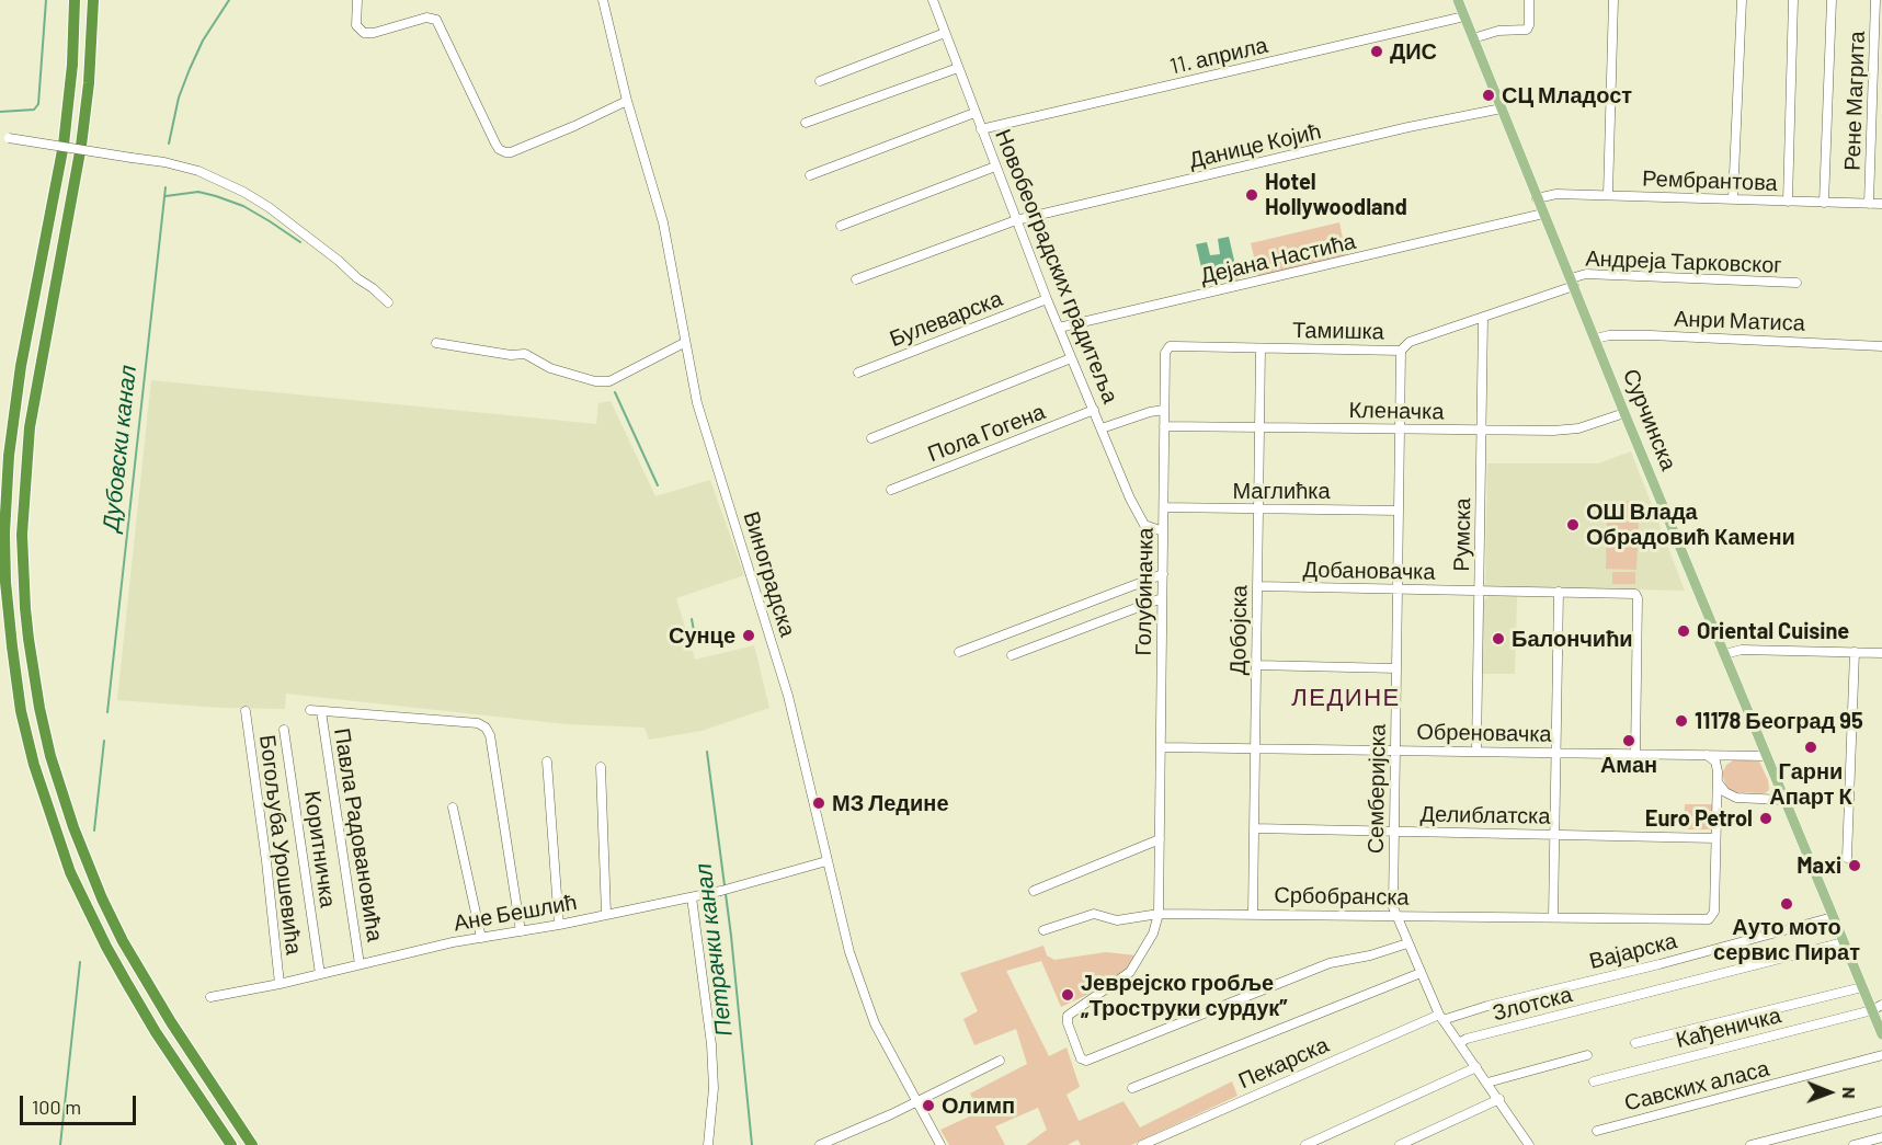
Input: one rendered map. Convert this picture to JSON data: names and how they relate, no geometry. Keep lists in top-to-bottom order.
{
  "streets": {
    "main road": ["Сурчинска"],
    "street": [
      "11. априла",
      "Рене Магрита",
      "Данице Којић",
      "Рембрантова",
      "Дејана Настића",
      "Андреја Тарковског",
      "Новобеоградских градитеља",
      "Булеварска",
      "Анри Матиса",
      "Тамишка",
      "Кленачка",
      "Пола Гогена",
      "Маглићка",
      "Румска",
      "Добановачка",
      "Виноградска",
      "Голубиначка",
      "Добојска",
      "Обреновачка",
      "Семберијска",
      "Делиблатска",
      "Павла Радовановића",
      "Богољуба Урошевића",
      "Коритничка",
      "Србобранска",
      "Ане Бешлић",
      "Вајарска",
      "Злотска",
      "Кађеничка",
      "Пекарска",
      "Савских аласа"
    ]
  },
  "crossings": [
    ["11. априла", "Новобеоградских градитеља"],
    ["11. априла", "Сурчинска"],
    ["Рене Магрита", "Рембрантова"],
    ["Данице Којић", "Новобеоградских градитеља"],
    ["Данице Којић", "Сурчинска"],
    ["Рембрантова", "Сурчинска"],
    ["Дејана Настића", "Новобеоградских градитеља"],
    ["Дејана Настића", "Сурчинска"],
    ["Андреја Тарковског", "Тамишка"],
    ["Андреја Тарковског", "Сурчинска"],
    ["Новобеоградских градитеља", "Булеварска"],
    ["Новобеоградских градитеља", "Пола Гогена"],
    ["Новобеоградских градитеља", "Голубиначка"],
    ["Анри Матиса", "Сурчинска"],
    ["Тамишка", "Сурчинска"],
    ["Тамишка", "Румска"],
    ["Тамишка", "Голубиначка"],
    ["Тамишка", "Добојска"],
    ["Тамишка", "Семберијска"],
    ["Кленачка", "Сурчинска"],
    ["Кленачка", "Румска"],
    ["Кленачка", "Голубиначка"],
    ["Кленачка", "Добојска"],
    ["Кленачка", "Семберијска"],
    ["Сурчинска", "Обреновачка"],
    ["Сурчинска", "Вајарска"],
    ["Сурчинска", "Злотска"],
    ["Сурчинска", "Кађеничка"],
    ["Маглићка", "Голубиначка"],
    ["Маглићка", "Добојска"],
    ["Маглићка", "Семберијска"],
    ["Румска", "Добановачка"],
    ["Румска", "Обреновачка"],
    ["Добановачка", "Добојска"],
    ["Добановачка", "Обреновачка"],
    ["Добановачка", "Семберијска"],
    ["Виноградска", "Ане Бешлић"],
    ["Голубиначка", "Обреновачка"],
    ["Голубиначка", "Србобранска"],
    ["Добојска", "Обреновачка"],
    ["Добојска", "Делиблатска"],
    ["Добојска", "Србобранска"],
    ["Обреновачка", "Семберијска"],
    ["Семберијска", "Делиблатска"],
    ["Семберијска", "Србобранска"],
    ["Семберијска", "Вајарска"],
    ["Семберијска", "Злотска"],
    ["Семберијска", "Пекарска"],
    ["Делиблатска", "Србобранска"],
    ["Павла Радовановића", "Ане Бешлић"],
    ["Богољуба Урошевића", "Ане Бешлић"],
    ["Коритничка", "Ане Бешлић"],
    ["Вајарска", "Пекарска"]
  ],
  "districts": ["ЛЕДИНЕ"],
  "water": ["Дубовски канал", "Петрачки канал"],
  "places": [
    "ДИС",
    "СЦ Младост",
    "Hotel Hollywoodland",
    "ОШ Влада Обрадовић Камени",
    "Oriental Cuisine",
    "Сунце",
    "Балончићи",
    "11178 Београд 95",
    "Аман",
    "Гарни Апарт К",
    "МЗ Ледине",
    "Euro Petrol",
    "Maxi",
    "Ауто мото сервис Пират",
    "Јеврејско гробље „Троструки сурдук”",
    "Олимп"
  ],
  "scale_bar": "100 m",
  "north": "right"
}
